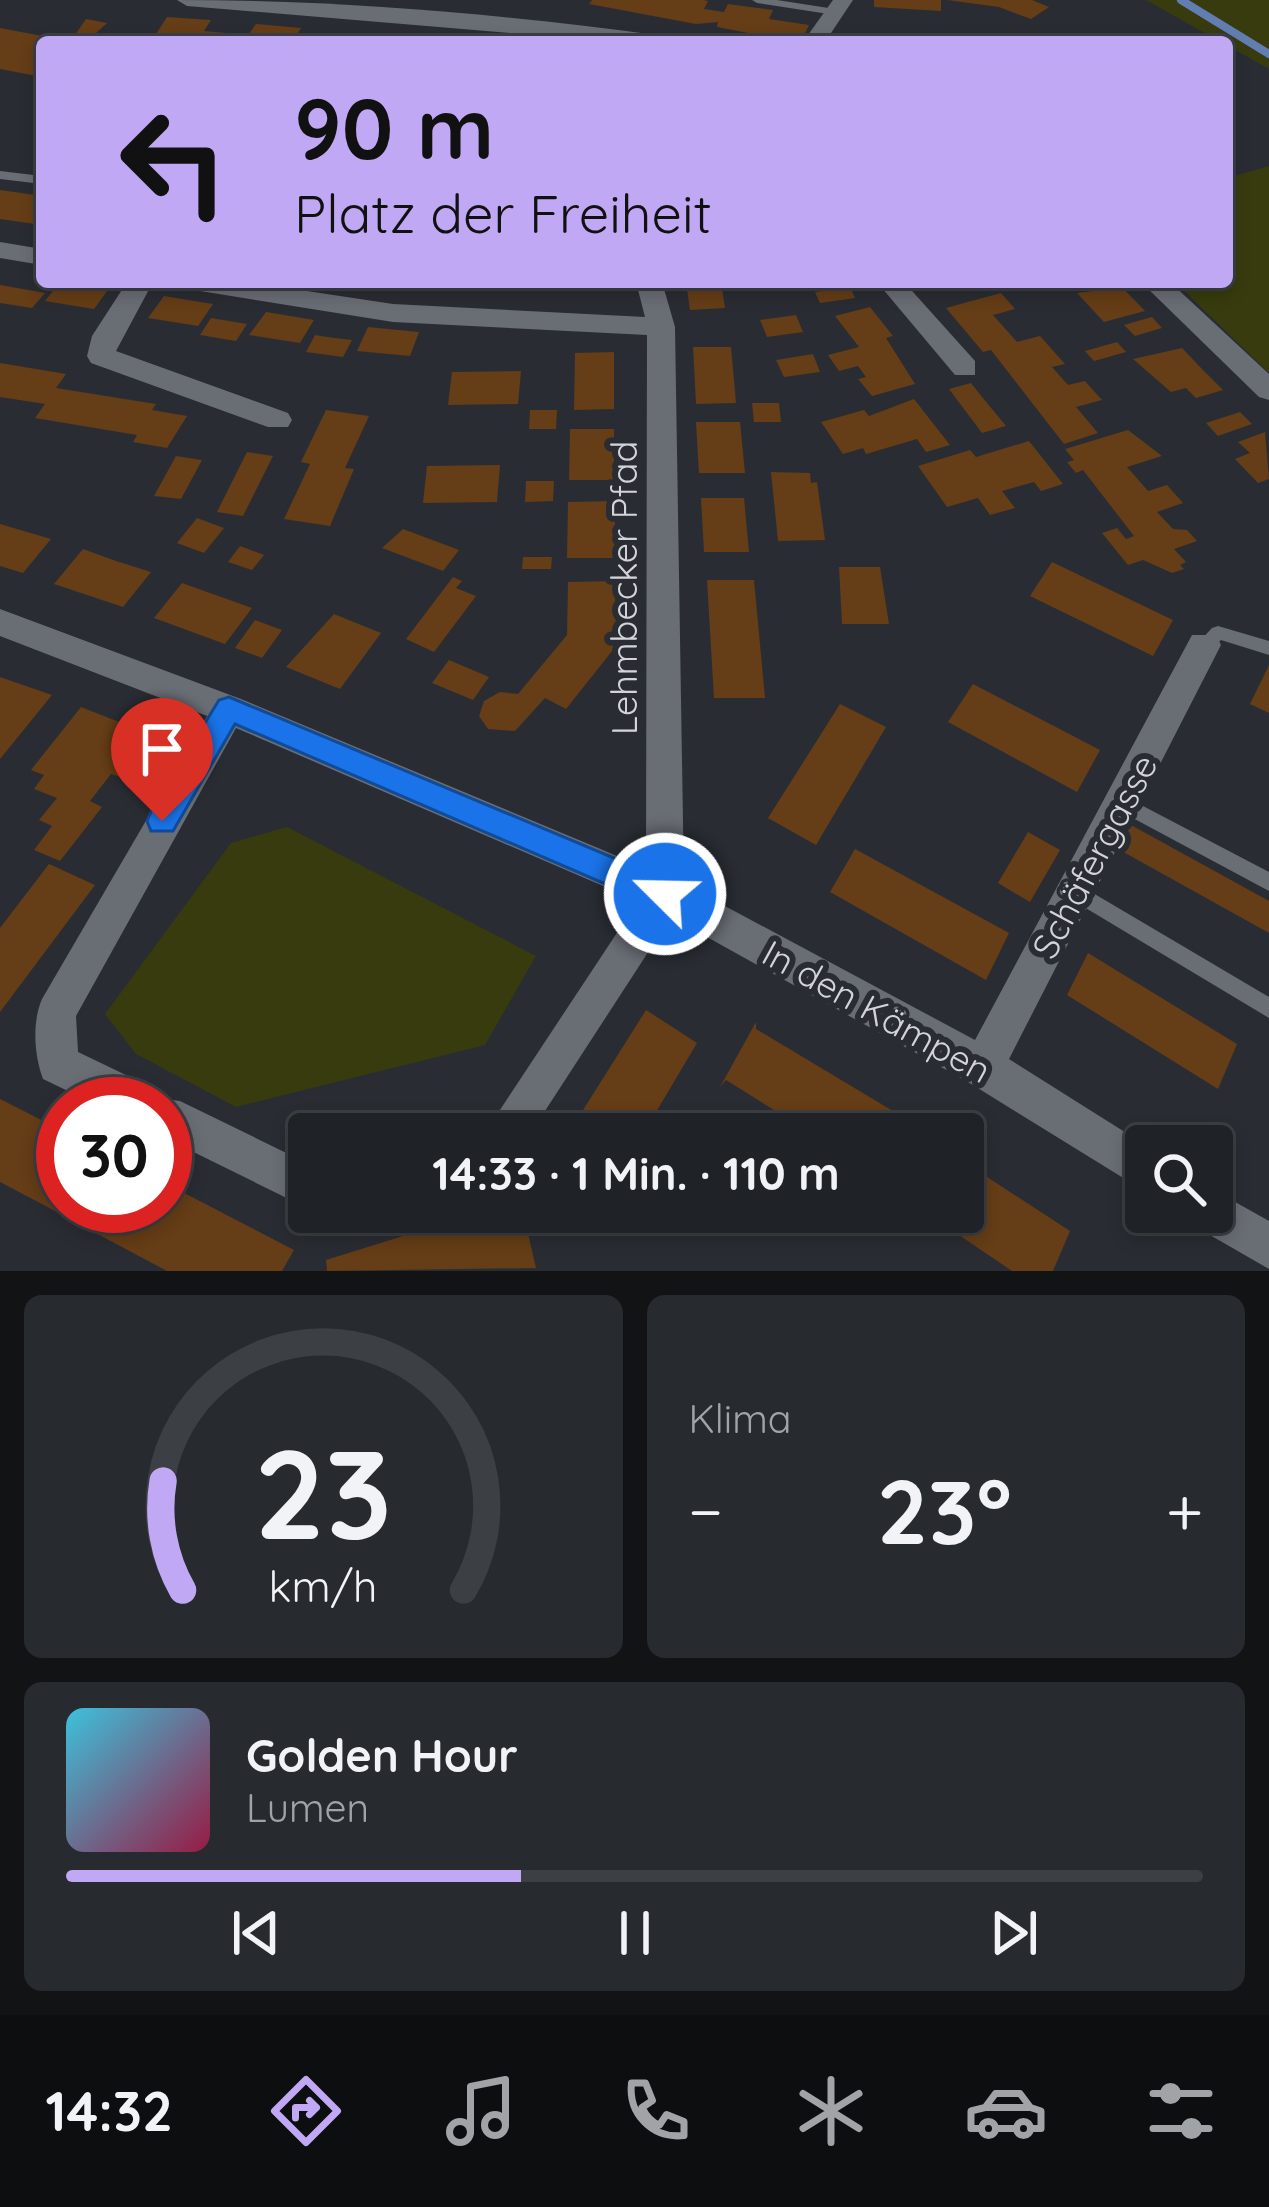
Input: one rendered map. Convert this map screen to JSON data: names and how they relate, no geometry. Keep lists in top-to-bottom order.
{
  "streets": {
    "street": ["Lehmbecker Pfad", "Schäfergasse", "In den Kämpen"]
  },
  "crossings": [
    ["Lehmbecker Pfad", "In den Kämpen"],
    ["Schäfergasse", "In den Kämpen"]
  ],
  "page": {
    "turn": ["90 m", "Platz der Freiheit"],
    "limit": "30",
    "trip": "14:33 · 1 Min. · 110 m",
    "tile": "Klima",
    "heat": ["−", "23°", "+"],
    "song": ["Golden Hour", "Lumen"],
    "tabs": "14:32",
    "gauge": ["23", "km/h"]
  }
}
